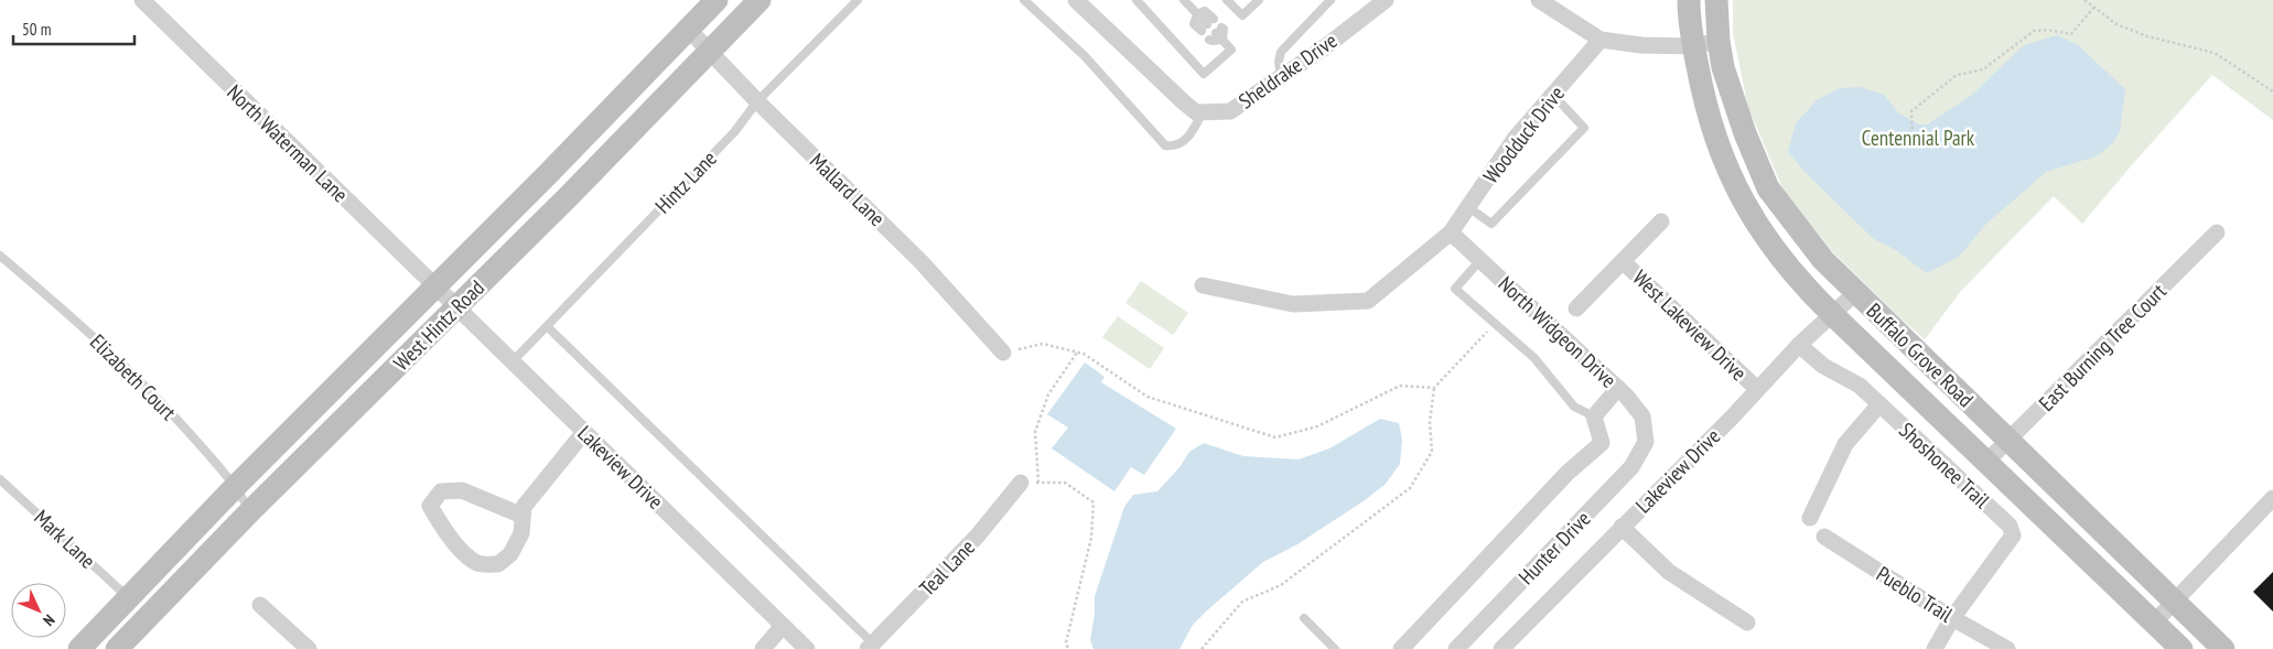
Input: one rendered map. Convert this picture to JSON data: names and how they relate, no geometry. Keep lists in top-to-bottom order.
{
  "streets": {
    "main road": ["West Hintz Road", "Buffalo Grove Road"],
    "street": [
      "Sheldrake Drive",
      "Woodduck Drive",
      "North Waterman Lane",
      "Mallard Lane",
      "West Lakeview Drive",
      "North Widgeon Drive",
      "East Burning Tree Court",
      "Shoshonee Trail",
      "Lakeview Drive",
      "Hunter Drive",
      "Teal Lane",
      "Pueblo Trail"
    ],
    "lane": ["Hintz Lane", "Elizabeth Court", "Mark Lane"]
  },
  "crossings": [
    ["Woodduck Drive", "North Widgeon Drive"],
    ["North Waterman Lane", "West Hintz Road"],
    ["North Waterman Lane", "Lakeview Drive"],
    ["Hintz Lane", "Mallard Lane"],
    ["Hintz Lane", "Lakeview Drive"],
    ["Mallard Lane", "West Hintz Road"],
    ["West Hintz Road", "Elizabeth Court"],
    ["West Hintz Road", "Lakeview Drive"],
    ["West Hintz Road", "Mark Lane"],
    ["West Lakeview Drive", "Lakeview Drive"],
    ["North Widgeon Drive", "Hunter Drive"],
    ["East Burning Tree Court", "Buffalo Grove Road"],
    ["Buffalo Grove Road", "Lakeview Drive"],
    ["Shoshonee Trail", "Lakeview Drive"],
    ["Shoshonee Trail", "Pueblo Trail"]
  ],
  "parks": ["Centennial Park"],
  "scale_bar": "50 m",
  "north": "bottom right"
}
